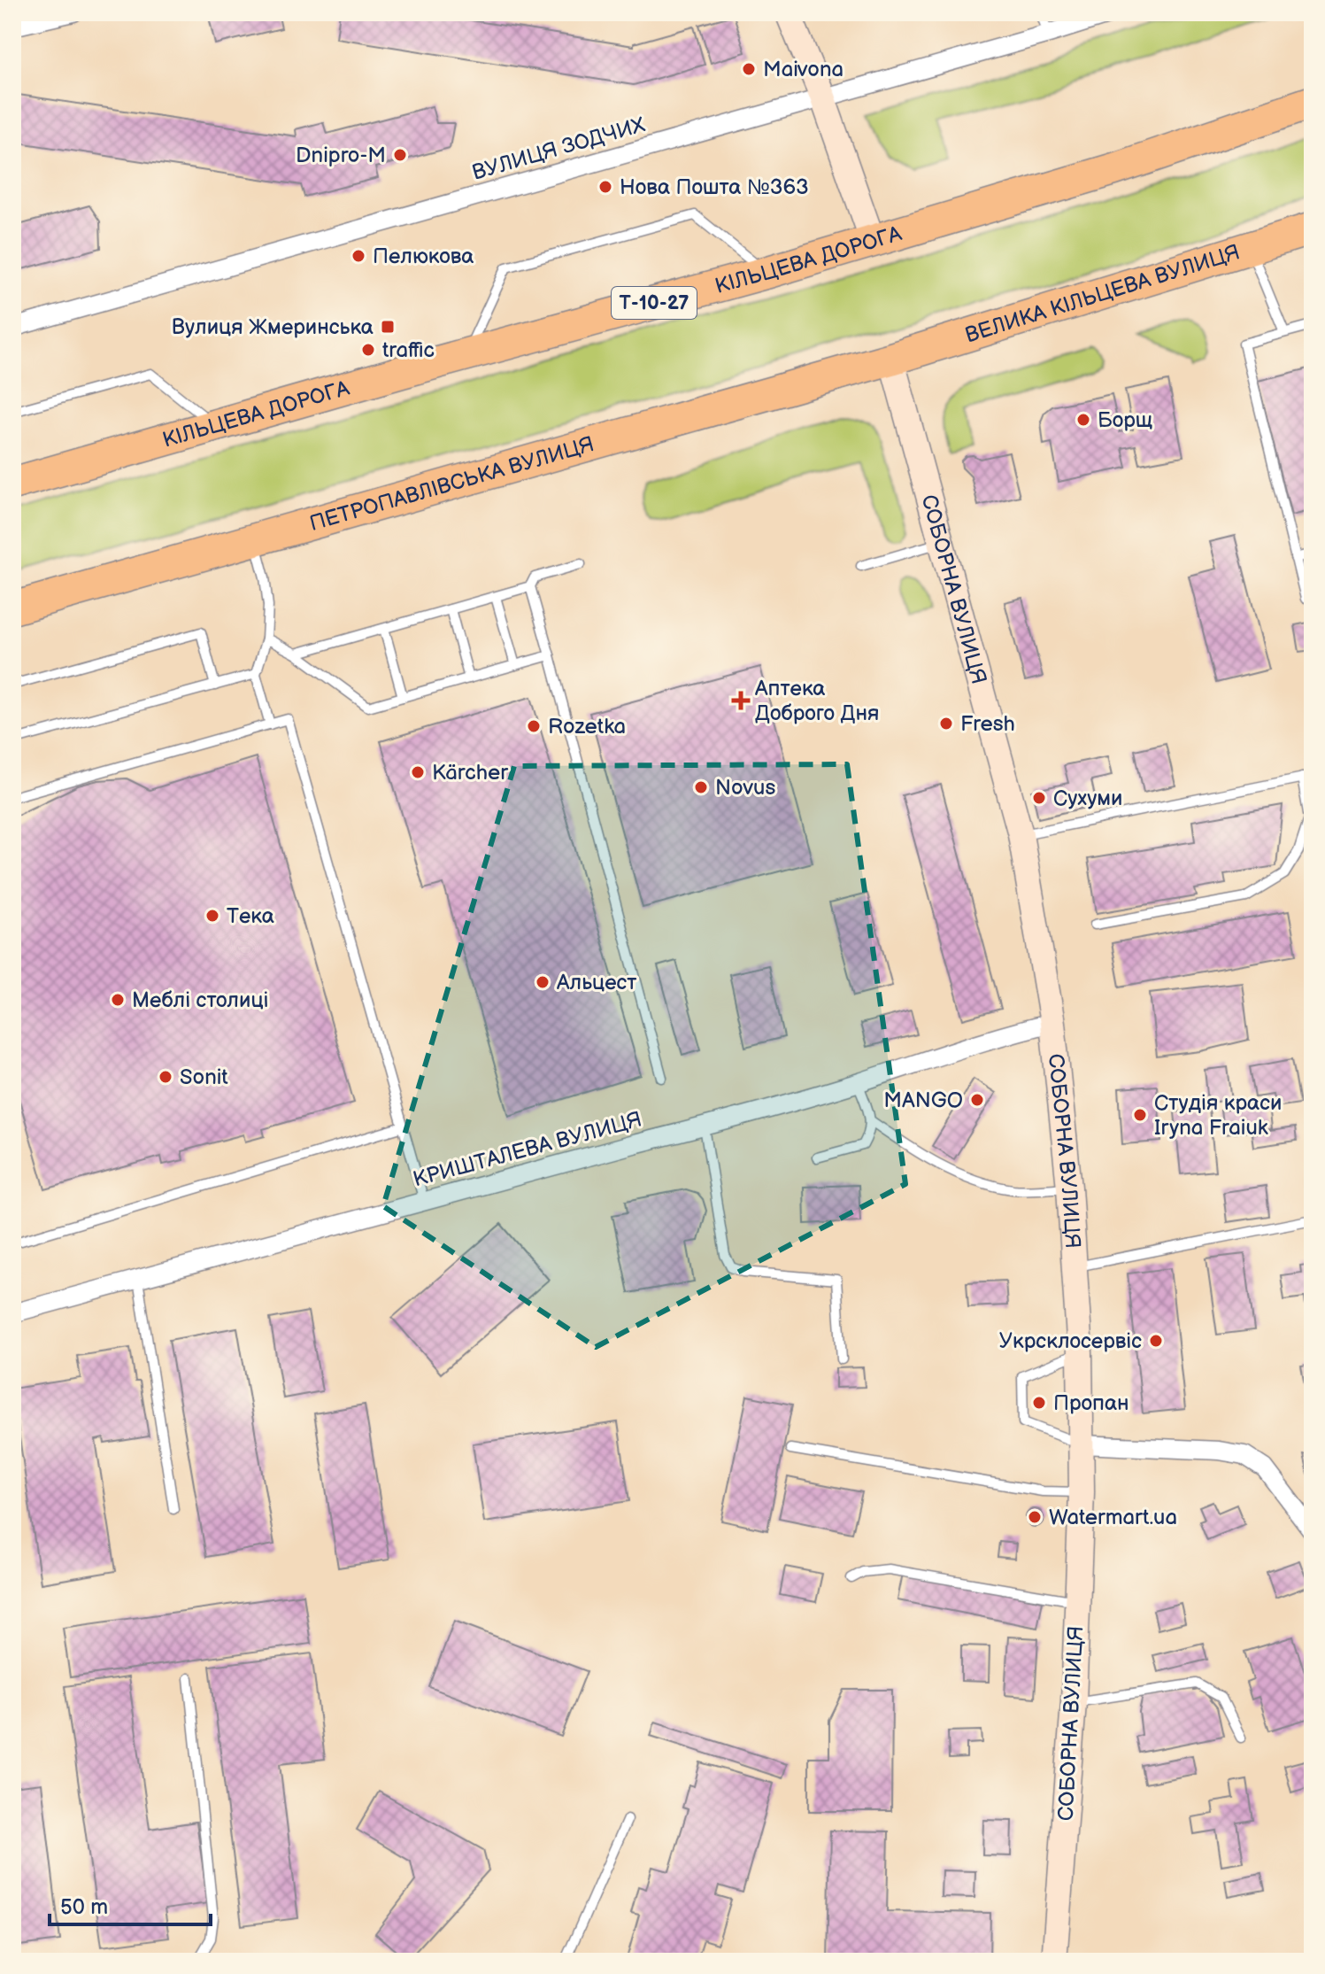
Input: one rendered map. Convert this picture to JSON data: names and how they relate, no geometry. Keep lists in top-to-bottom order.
{
  "streets": {
    "highway": [
      "КІЛЬЦЕВА ДОРОГА",
      "ВЕЛИКА КІЛЬЦЕВА ВУЛИЦЯ",
      "Т-10-27",
      "ПЕТРОПАВЛІВСЬКА ВУЛИЦЯ"
    ],
    "main road": ["СОБОРНА ВУЛИЦЯ"],
    "street": ["ВУЛИЦЯ ЗОДЧИХ", "КРИШТАЛЕВА ВУЛИЦЯ"]
  },
  "crossings": [
    ["ВЕЛИКА КІЛЬЦЕВА ВУЛИЦЯ", "ПЕТРОПАВЛІВСЬКА ВУЛИЦЯ"],
    ["ВЕЛИКА КІЛЬЦЕВА ВУЛИЦЯ", "СОБОРНА ВУЛИЦЯ"],
    ["ПЕТРОПАВЛІВСЬКА ВУЛИЦЯ", "СОБОРНА ВУЛИЦЯ"],
    ["СОБОРНА ВУЛИЦЯ", "КРИШТАЛЕВА ВУЛИЦЯ"]
  ],
  "places": {
    "other": [
      "Maivona",
      "Dnipro-M",
      "Нова Пошта №363",
      "Пелюкова",
      "traffic",
      "Борщ",
      "Fresh",
      "Rozetka",
      "Kärcher",
      "Novus",
      "Сухуми",
      "Тека",
      "Альцест",
      "Меблі столиці",
      "Sonit",
      "MANGO",
      "Студія краси Iryna Fraiuk",
      "Укрсклосервіс",
      "Пропан",
      "Watermart.ua"
    ],
    "transit": ["Вулиця Жмеринська"],
    "health": ["Аптека Доброго Дня"]
  },
  "scale_bar": "50 m"
}
